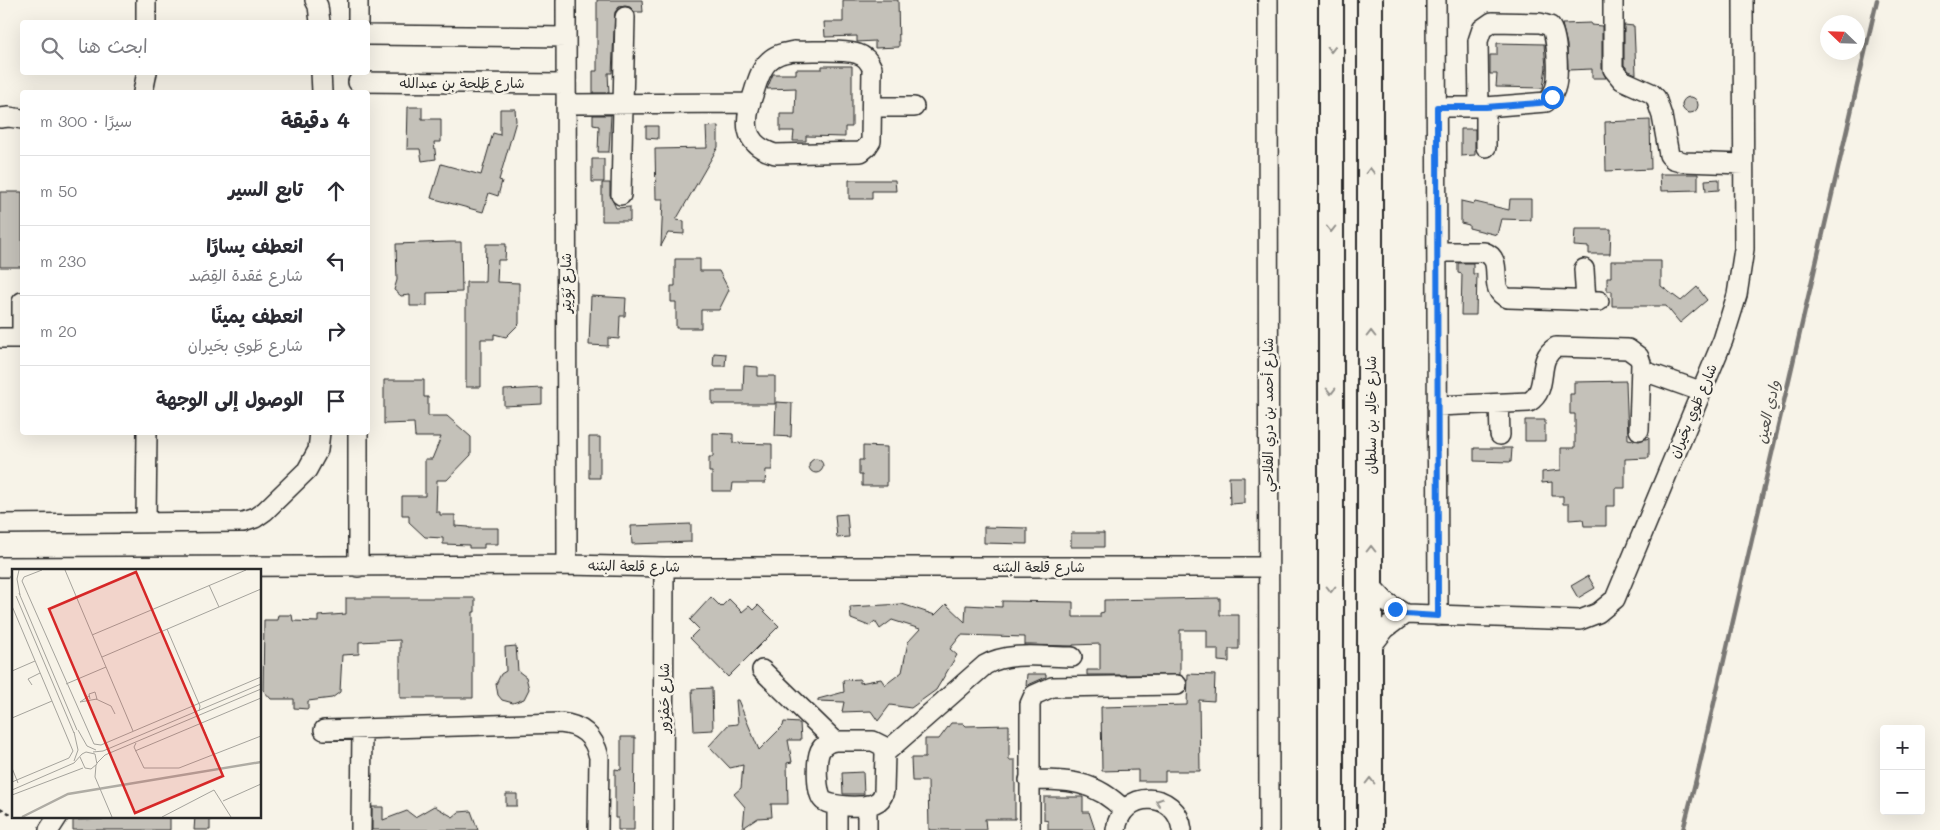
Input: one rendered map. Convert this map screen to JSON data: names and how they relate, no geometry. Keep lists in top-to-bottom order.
{
  "streets": {
    "main road": ["شارع خالِد بن سلطان"],
    "street": [
      "شارع طَلحة بن عبدالله",
      "شارع بُوَيتِر",
      "شارع طَوي بحَيران",
      "شارع أحمد بن دري الفلاحي",
      "شارع قلعة البثنه",
      "شارع حَمْرُور"
    ]
  },
  "crossings": [
    ["شارع طَلحة بن عبدالله", "شارع بُوَيتِر"],
    ["شارع بُوَيتِر", "شارع قلعة البثنه"],
    ["شارع أحمد بن دري الفلاحي", "شارع قلعة البثنه"],
    ["شارع قلعة البثنه", "شارع حَمْرُور"]
  ],
  "water": ["وادي العين"],
  "north": "top left",
  "page": {
    "search": "ابحث هنا",
    "heading": ["4 دقيقة", "سيرًا · 300 m"],
    "list": [
      ["تابع السير", "50 m"],
      ["انعطف يسارًا", "شارع عُقدة القِصَد", "230 m"],
      ["انعطف يمينًا", "شارع طَوي بحَيران", "20 m"],
      "الوصول إلى الوجهة"
    ],
    "map_buttons": ["+", "−"]
  }
}
